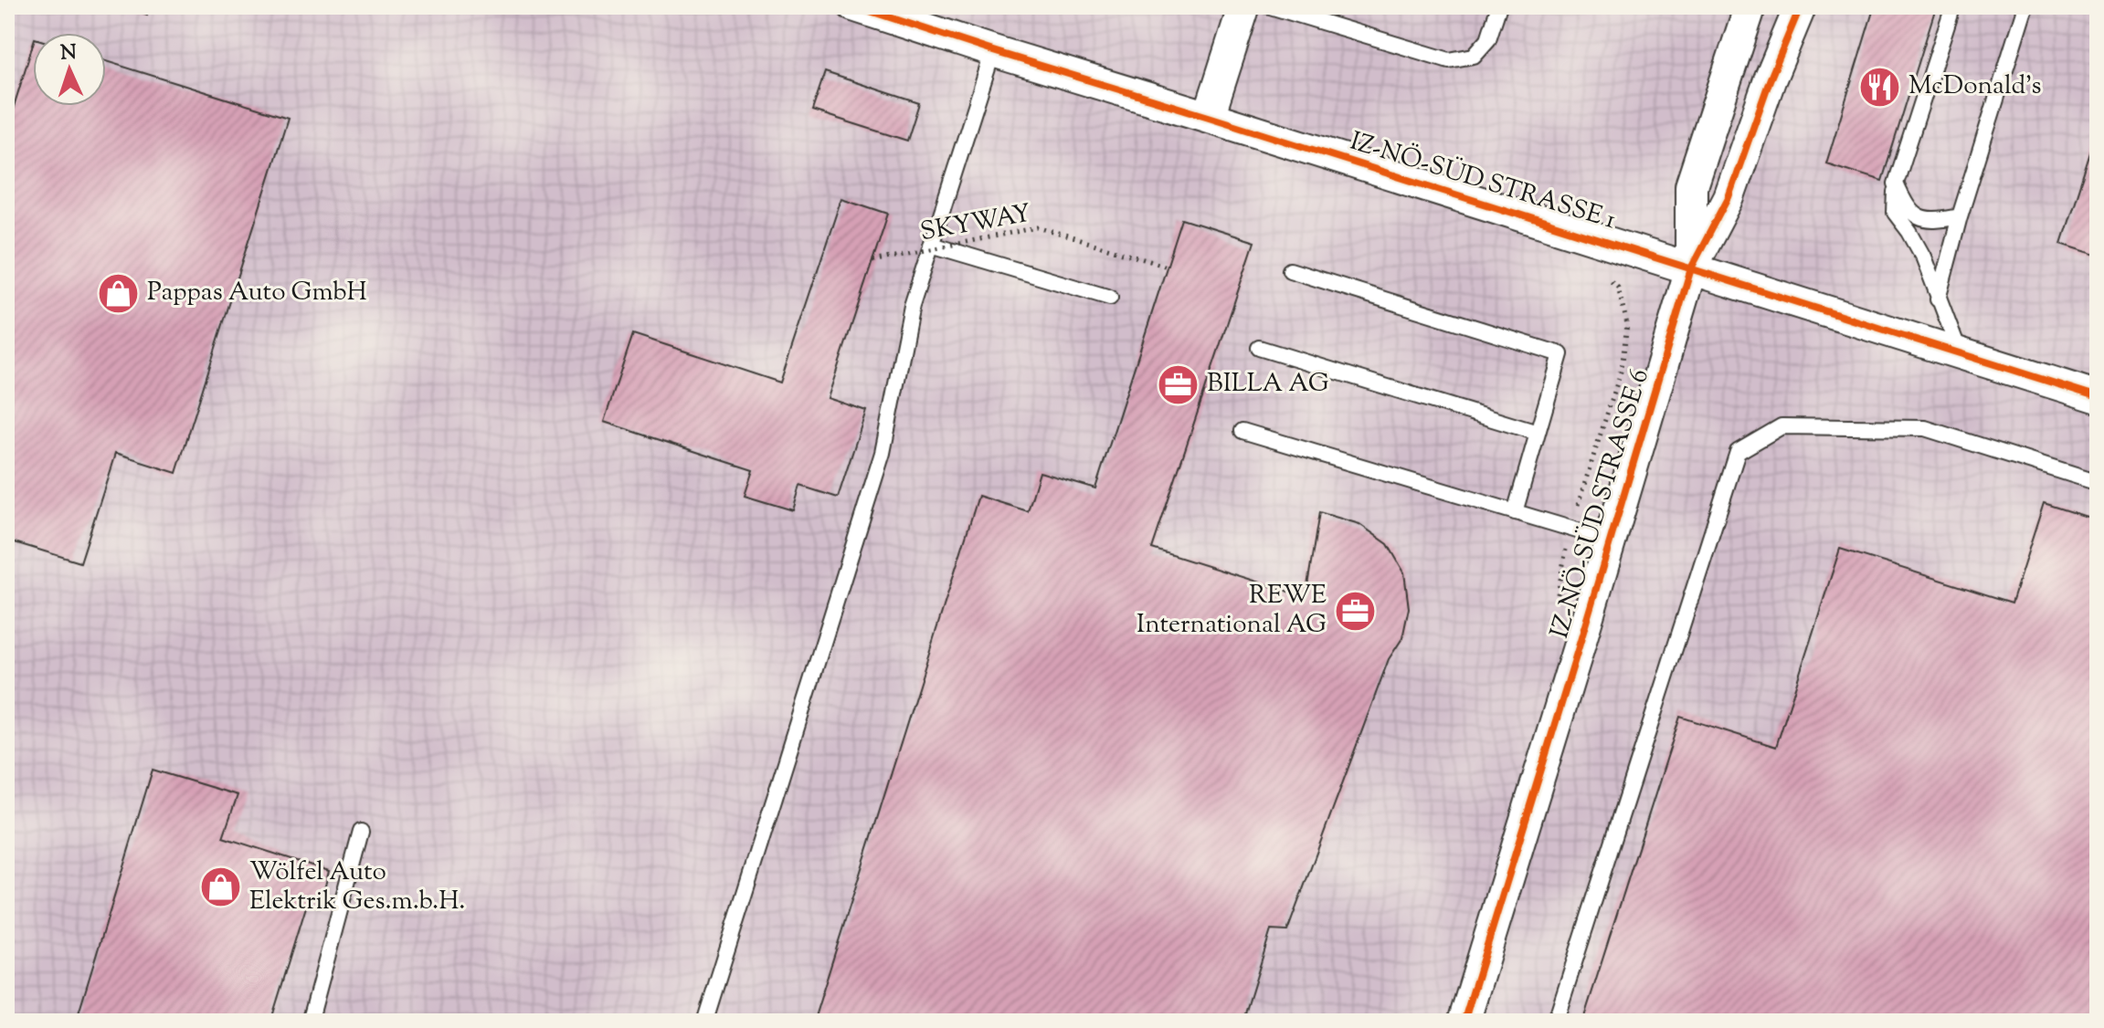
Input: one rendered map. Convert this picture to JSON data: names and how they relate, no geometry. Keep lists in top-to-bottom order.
{
  "streets": {
    "street": ["IZ-NÖ-SÜD STRASSE 1", "IZ-NÖ-SÜD STRASSE 6"],
    "path": ["SKYWAY"]
  },
  "crossings": [
    ["IZ-NÖ-SÜD STRASSE 1", "IZ-NÖ-SÜD STRASSE 6"]
  ],
  "places": {
    "restaurant": ["McDonald's"],
    "shop": ["Pappas Auto GmbH", "Wölfel Auto Elektrik Ges.m.b.H."],
    "office": ["BILLA AG", "REWE International AG"]
  },
  "north": "top"
}
